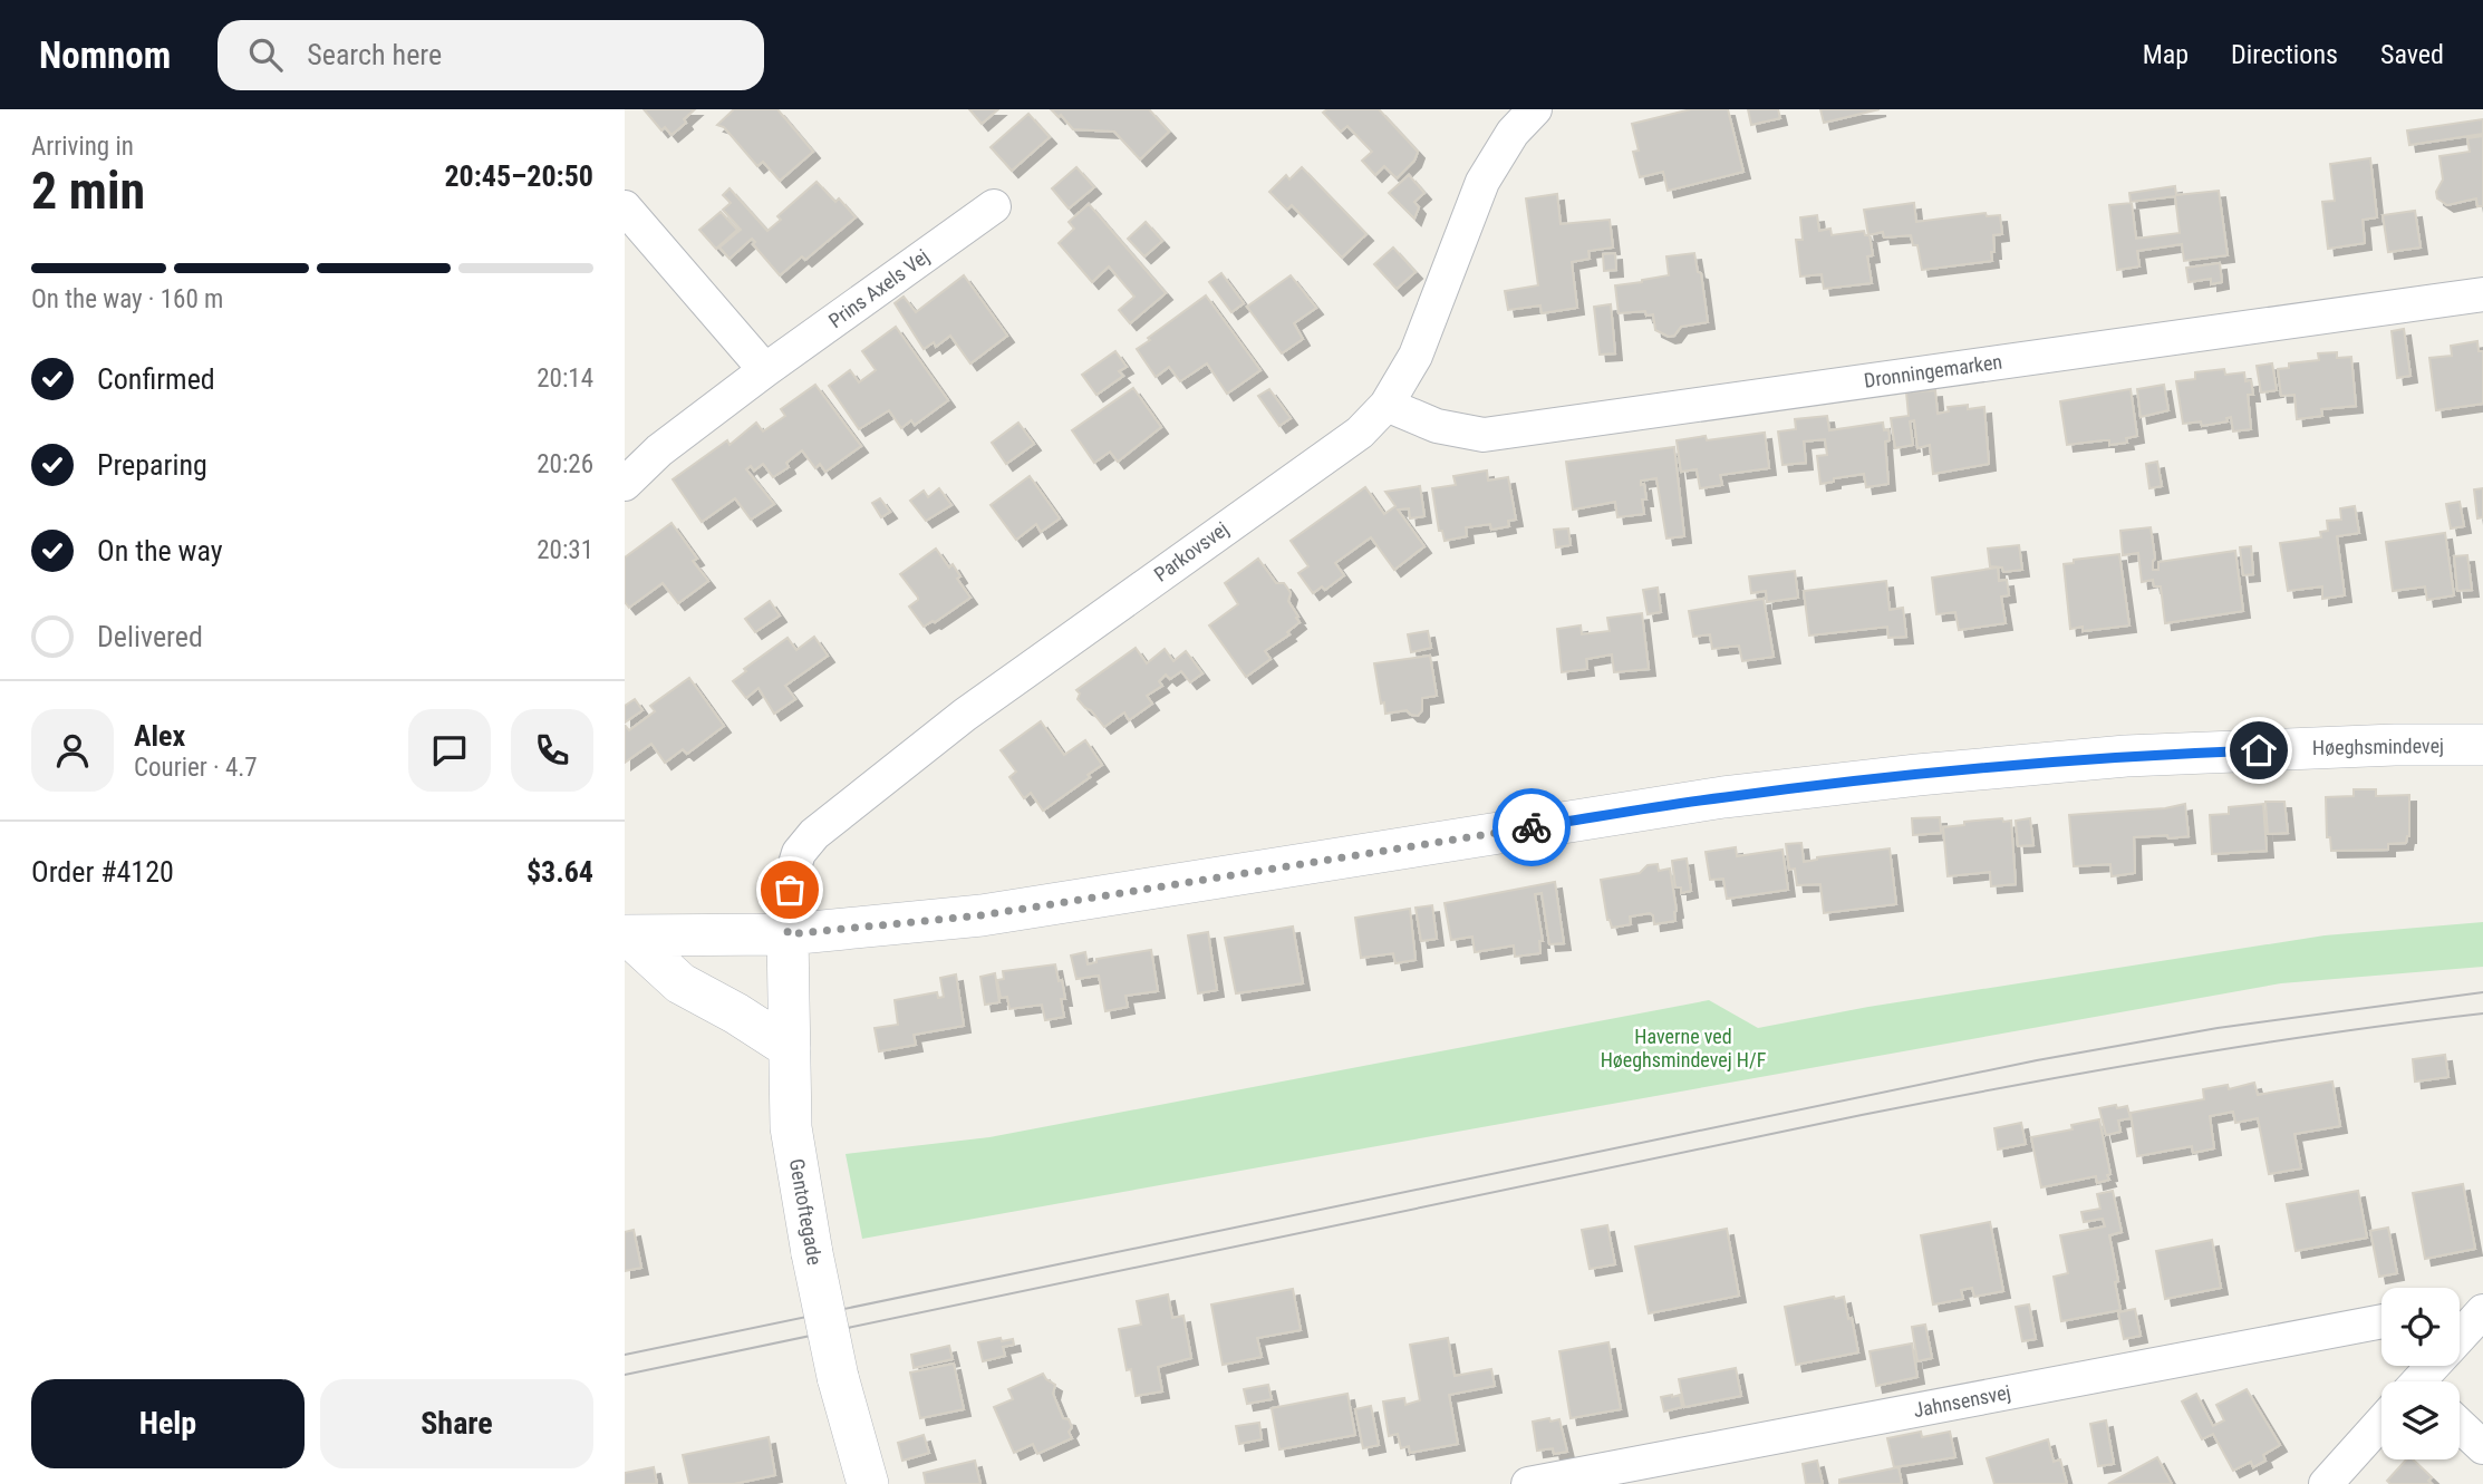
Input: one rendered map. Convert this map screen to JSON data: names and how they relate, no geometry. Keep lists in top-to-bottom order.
{
  "streets": {
    "street": [
      "Prins Axels Vej",
      "Dronningemarken",
      "Parkovsvej",
      "Høeghsmindevej",
      "Gentoftegade",
      "Jahnsensvej"
    ]
  },
  "crossings": [
    ["Dronningemarken", "Parkovsvej"],
    ["Parkovsvej", "Høeghsmindevej"],
    ["Parkovsvej", "Gentoftegade"],
    ["Høeghsmindevej", "Gentoftegade"]
  ],
  "parks": ["Haverne ved Høeghsmindevej H/F"],
  "page": {
    "header": "Nomnom",
    "search": "Search here",
    "nav": ["Map", "Directions", "Saved"],
    "heading": ["2 min", "Arriving in", "20:45–20:50"],
    "panel": [
      "Alex",
      "Courier · 4.7",
      "Order #4120",
      "$3.64"
    ],
    "bar": "On the way · 160 m",
    "list": [
      ["Confirmed", "20:14"],
      ["Preparing", "20:26"],
      ["On the way", "20:31"],
      "Delivered"
    ],
    "buttons": ["Help", "Share"]
  }
}
